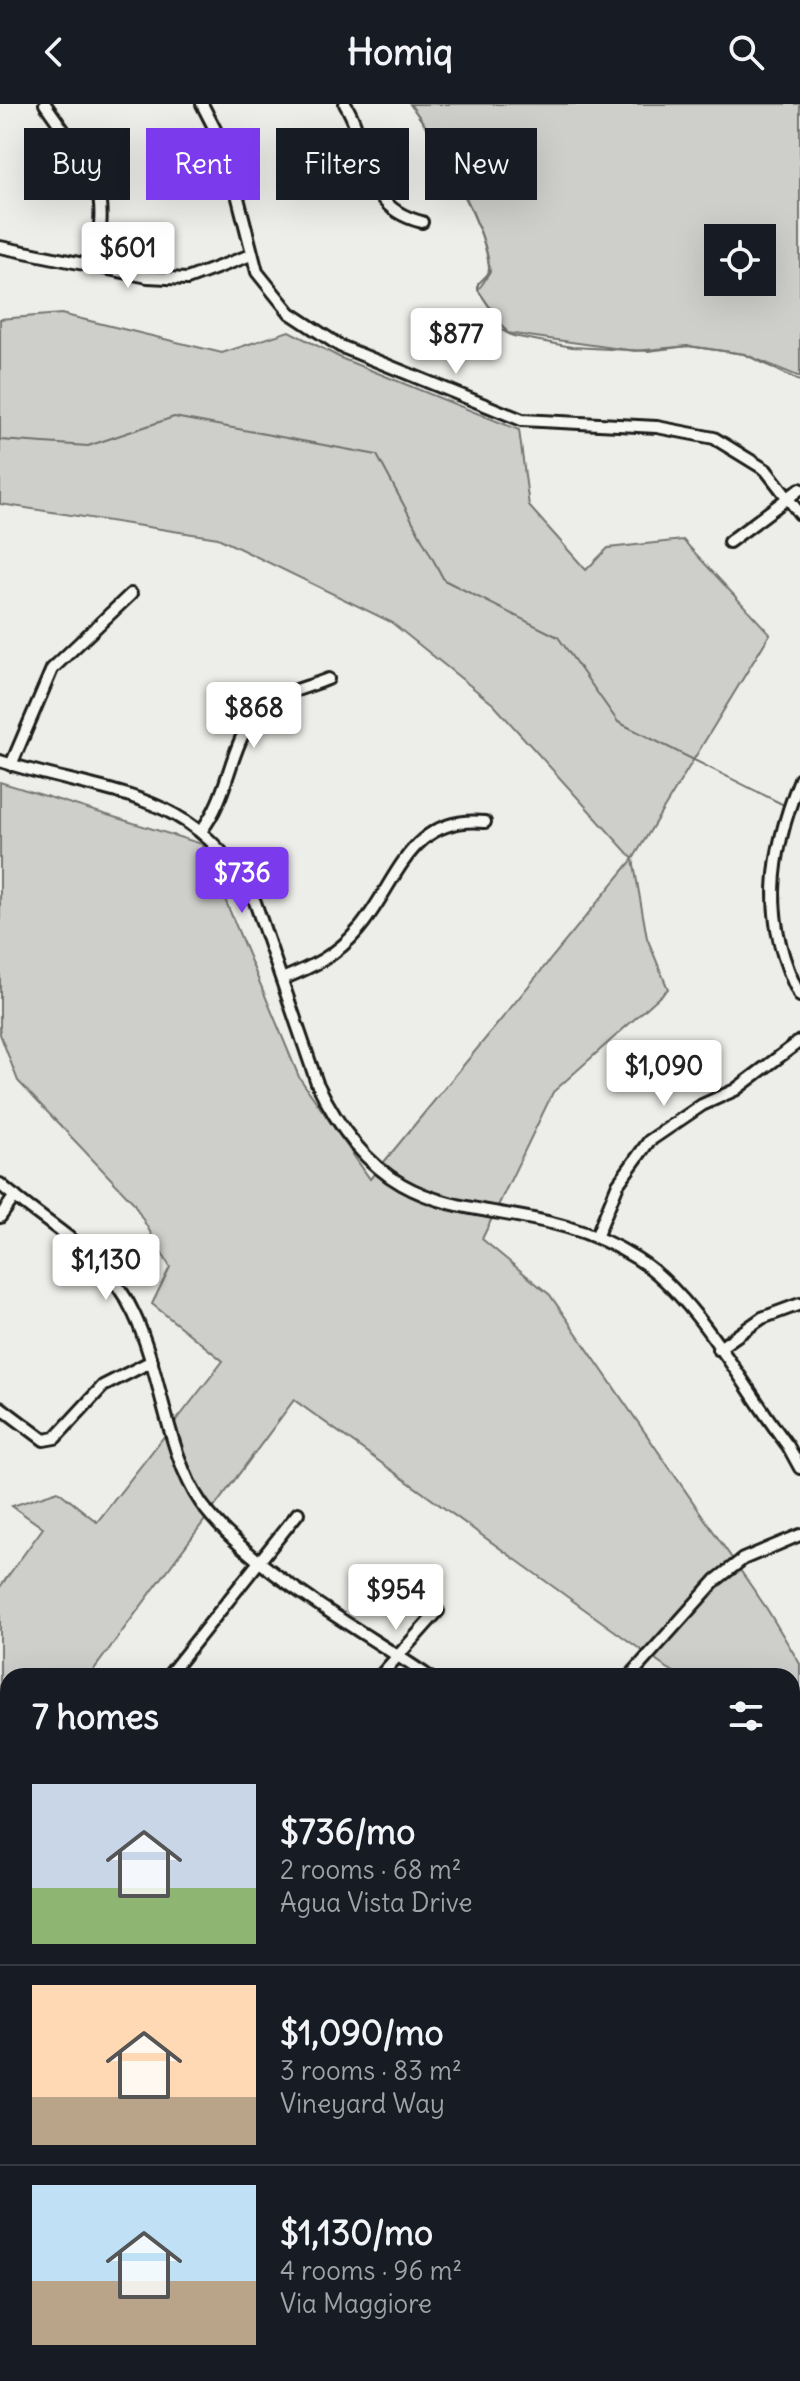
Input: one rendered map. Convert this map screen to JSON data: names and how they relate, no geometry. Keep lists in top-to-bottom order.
{
  "page": {
    "header": "Homiq",
    "chip": [
      "Buy",
      "Rent",
      "Filters",
      "New"
    ],
    "price": [
      "$601",
      "$877",
      "$868",
      "$736",
      "$1,090",
      "$1,130",
      "$954"
    ],
    "heading": "7 homes",
    "list": [
      {
        "name": "$736/mo",
        "note": "2 rooms · 68 m² · Agua Vista Drive"
      },
      {
        "name": "$1,090/mo",
        "note": "3 rooms · 83 m² · Vineyard Way"
      },
      {
        "name": "$1,130/mo",
        "note": "4 rooms · 96 m² · Via Maggiore"
      }
    ]
  }
}
